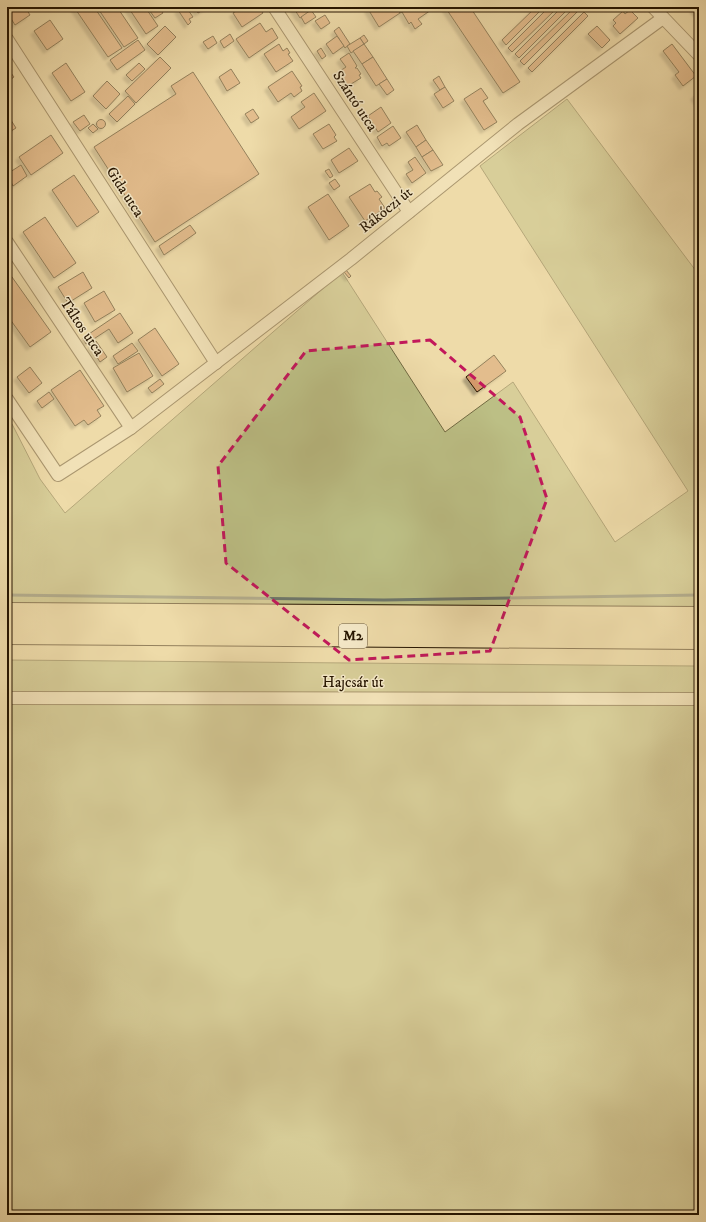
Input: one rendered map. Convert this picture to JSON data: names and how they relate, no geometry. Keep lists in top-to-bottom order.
{
  "streets": {
    "highway": ["M2"],
    "street": [
      "Szántó utca",
      "Gida utca",
      "Rákóczi út",
      "Táltos utca",
      "Hajcsár út"
    ]
  },
  "crossings": [
    ["Szántó utca", "Rákóczi út"],
    ["Gida utca", "Rákóczi út"],
    ["Rákóczi út", "Táltos utca"]
  ]
}
